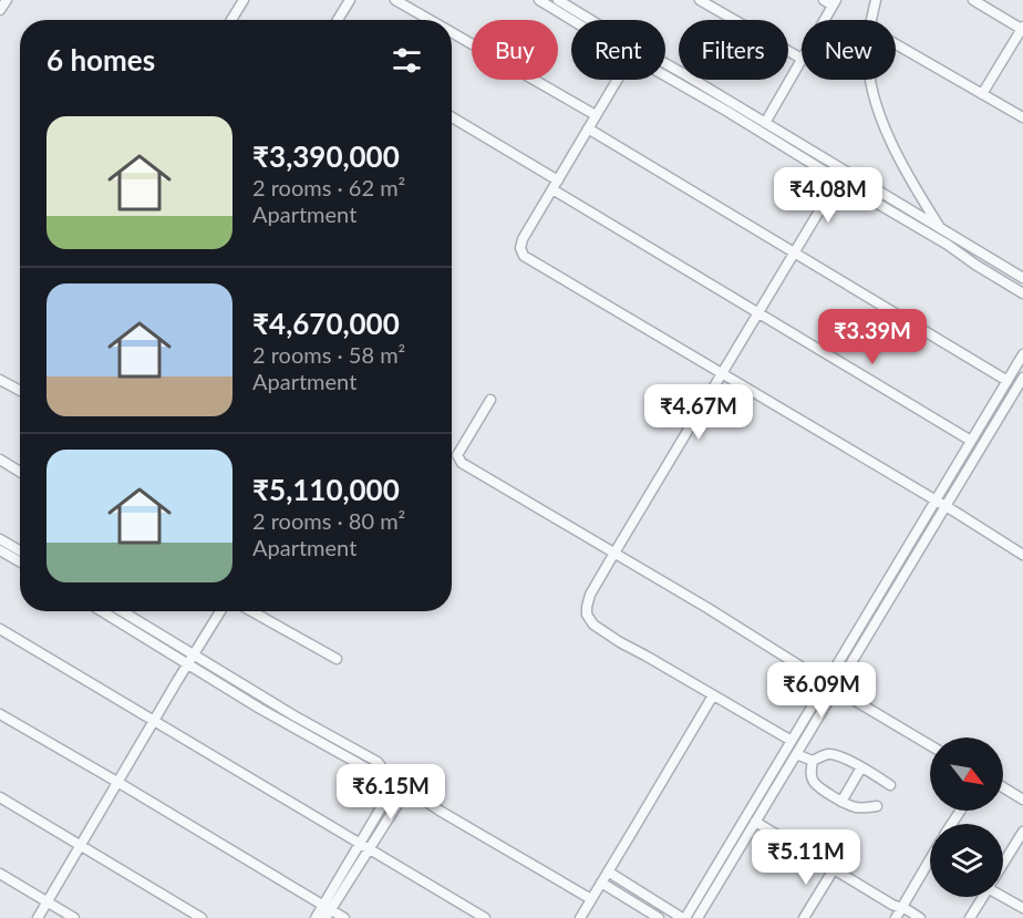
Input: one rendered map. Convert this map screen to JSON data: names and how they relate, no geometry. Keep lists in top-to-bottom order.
{
  "north": "bottom right",
  "page": {
    "chip": [
      "Buy",
      "Rent",
      "Filters",
      "New"
    ],
    "heading": "6 homes",
    "list": [
      {
        "name": "₹3,390,000",
        "note": "2 rooms · 62 m² · Apartment"
      },
      {
        "name": "₹4,670,000",
        "note": "2 rooms · 58 m² · Apartment"
      },
      {
        "name": "₹5,110,000",
        "note": "2 rooms · 80 m² · Apartment"
      }
    ],
    "price": [
      "₹4.08M",
      "₹3.39M",
      "₹4.67M",
      "₹6.09M",
      "₹6.15M",
      "₹5.11M"
    ]
  }
}
